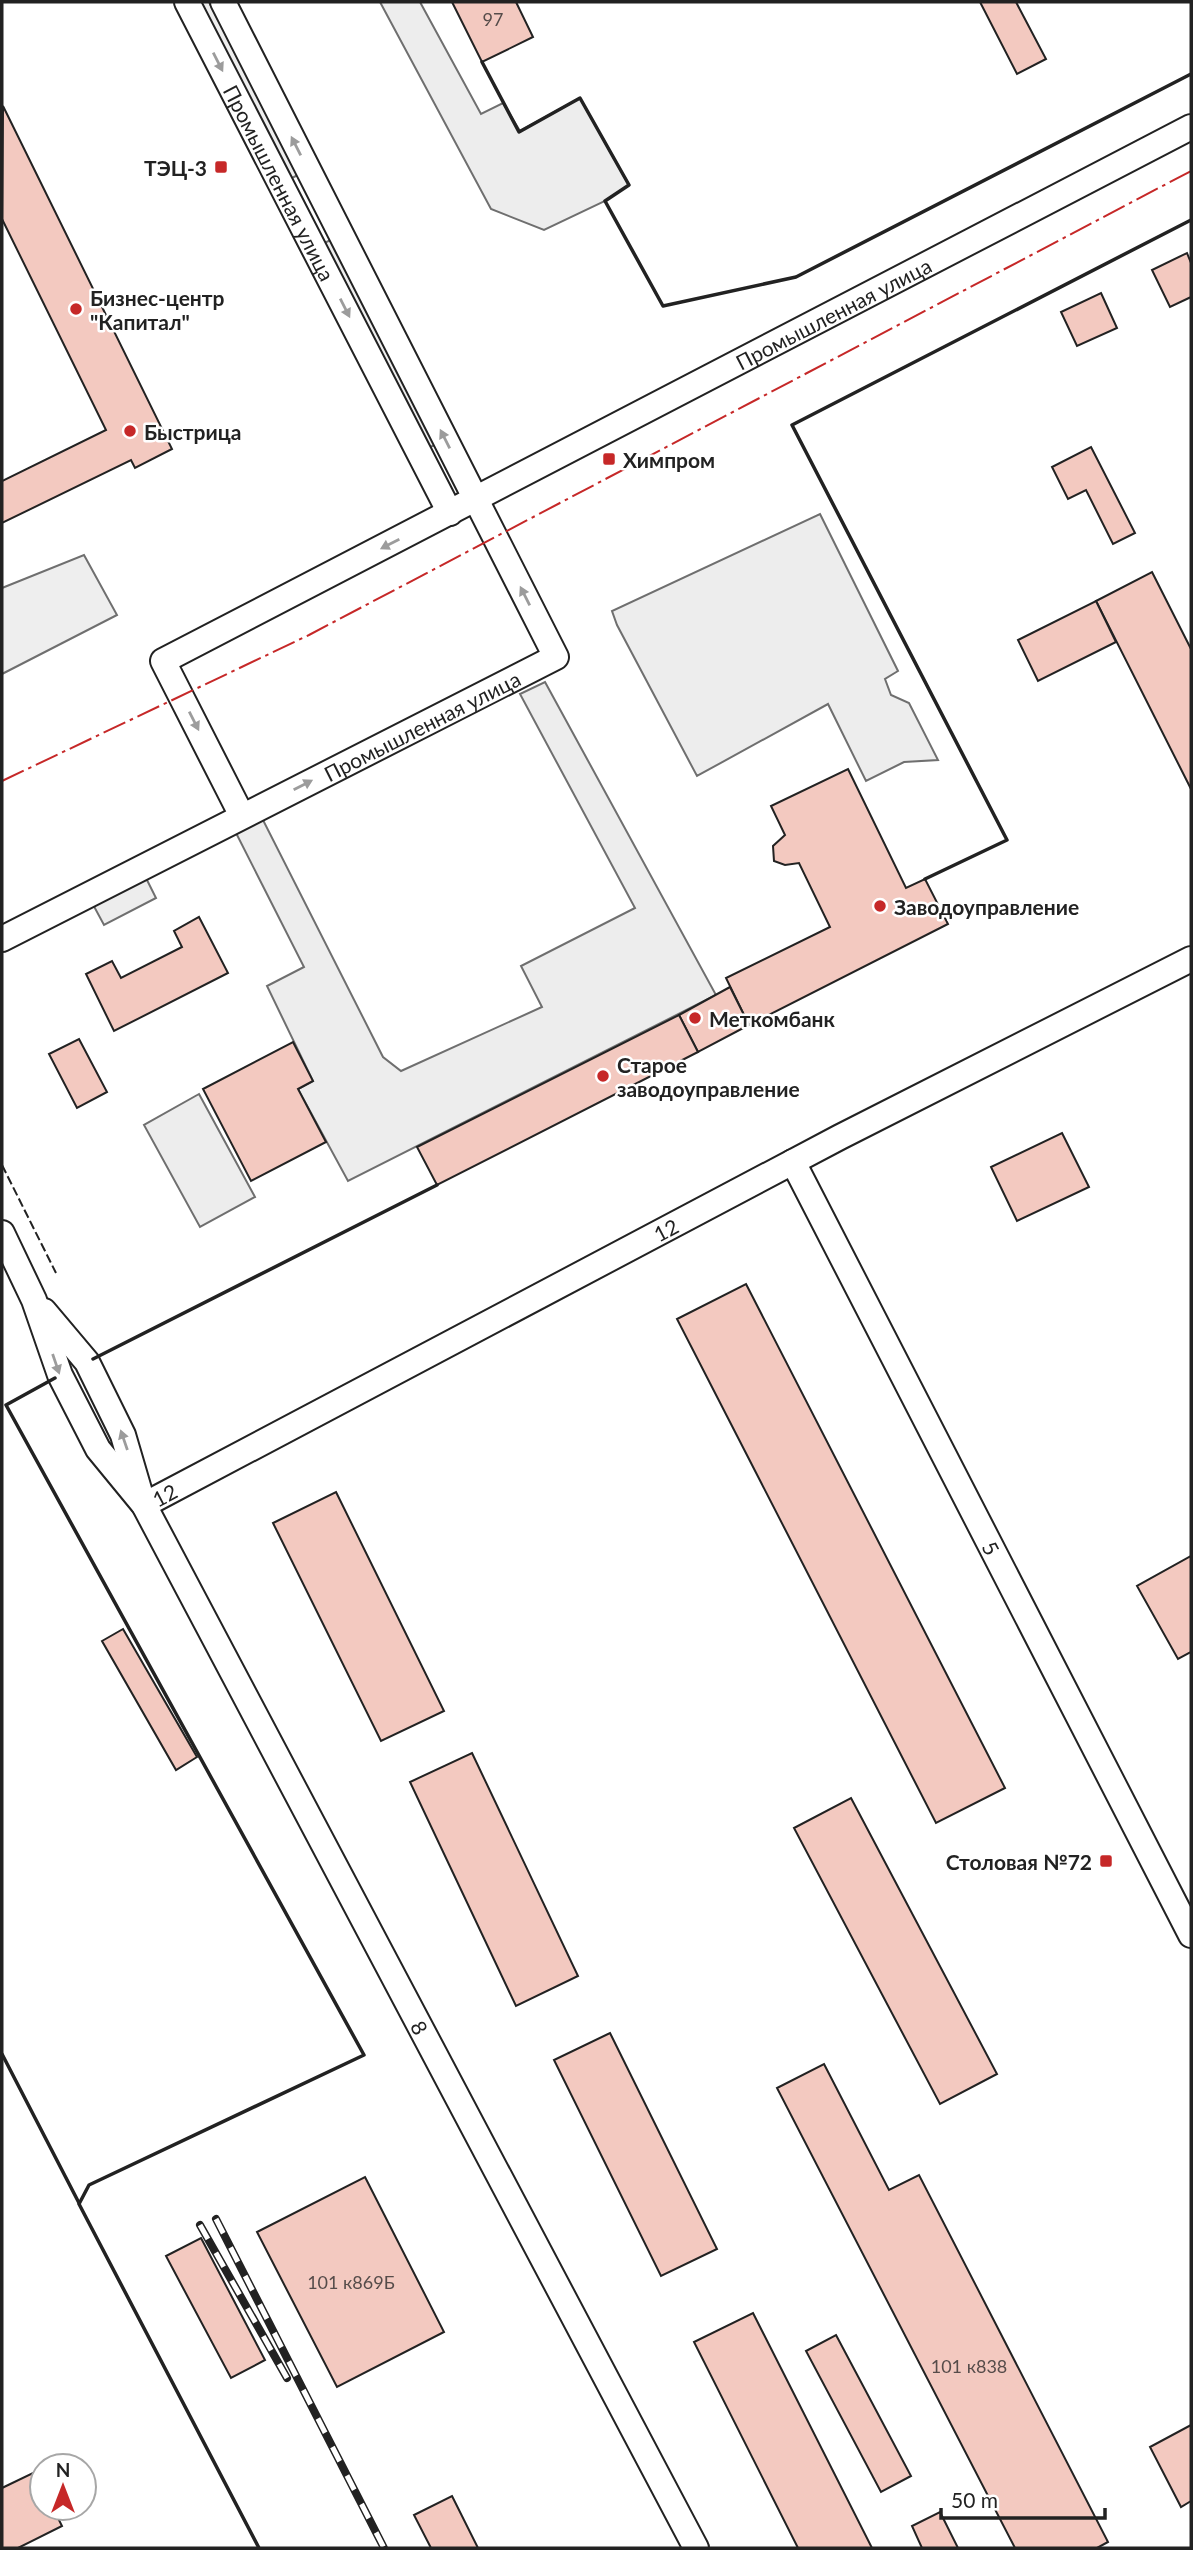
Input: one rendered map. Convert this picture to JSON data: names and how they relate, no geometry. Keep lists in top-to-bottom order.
{
  "streets": {
    "street": [
      "Промышленная улица",
      "12",
      "5",
      "8"
    ]
  },
  "crossings": [
    ["12", "5"],
    ["12", "8"]
  ],
  "places": {
    "transit": ["ТЭЦ-3", "Химпром", "Столовая №72"],
    "other": [
      "Бизнес-центр \"Капитал\"",
      "Быстрица",
      "Заводоуправление",
      "Меткомбанк",
      "Старое заводоуправление"
    ]
  },
  "house_numbers": ["97", "101 к869Б", "101 к838"],
  "scale_bar": "50 m",
  "north": "top"
}
